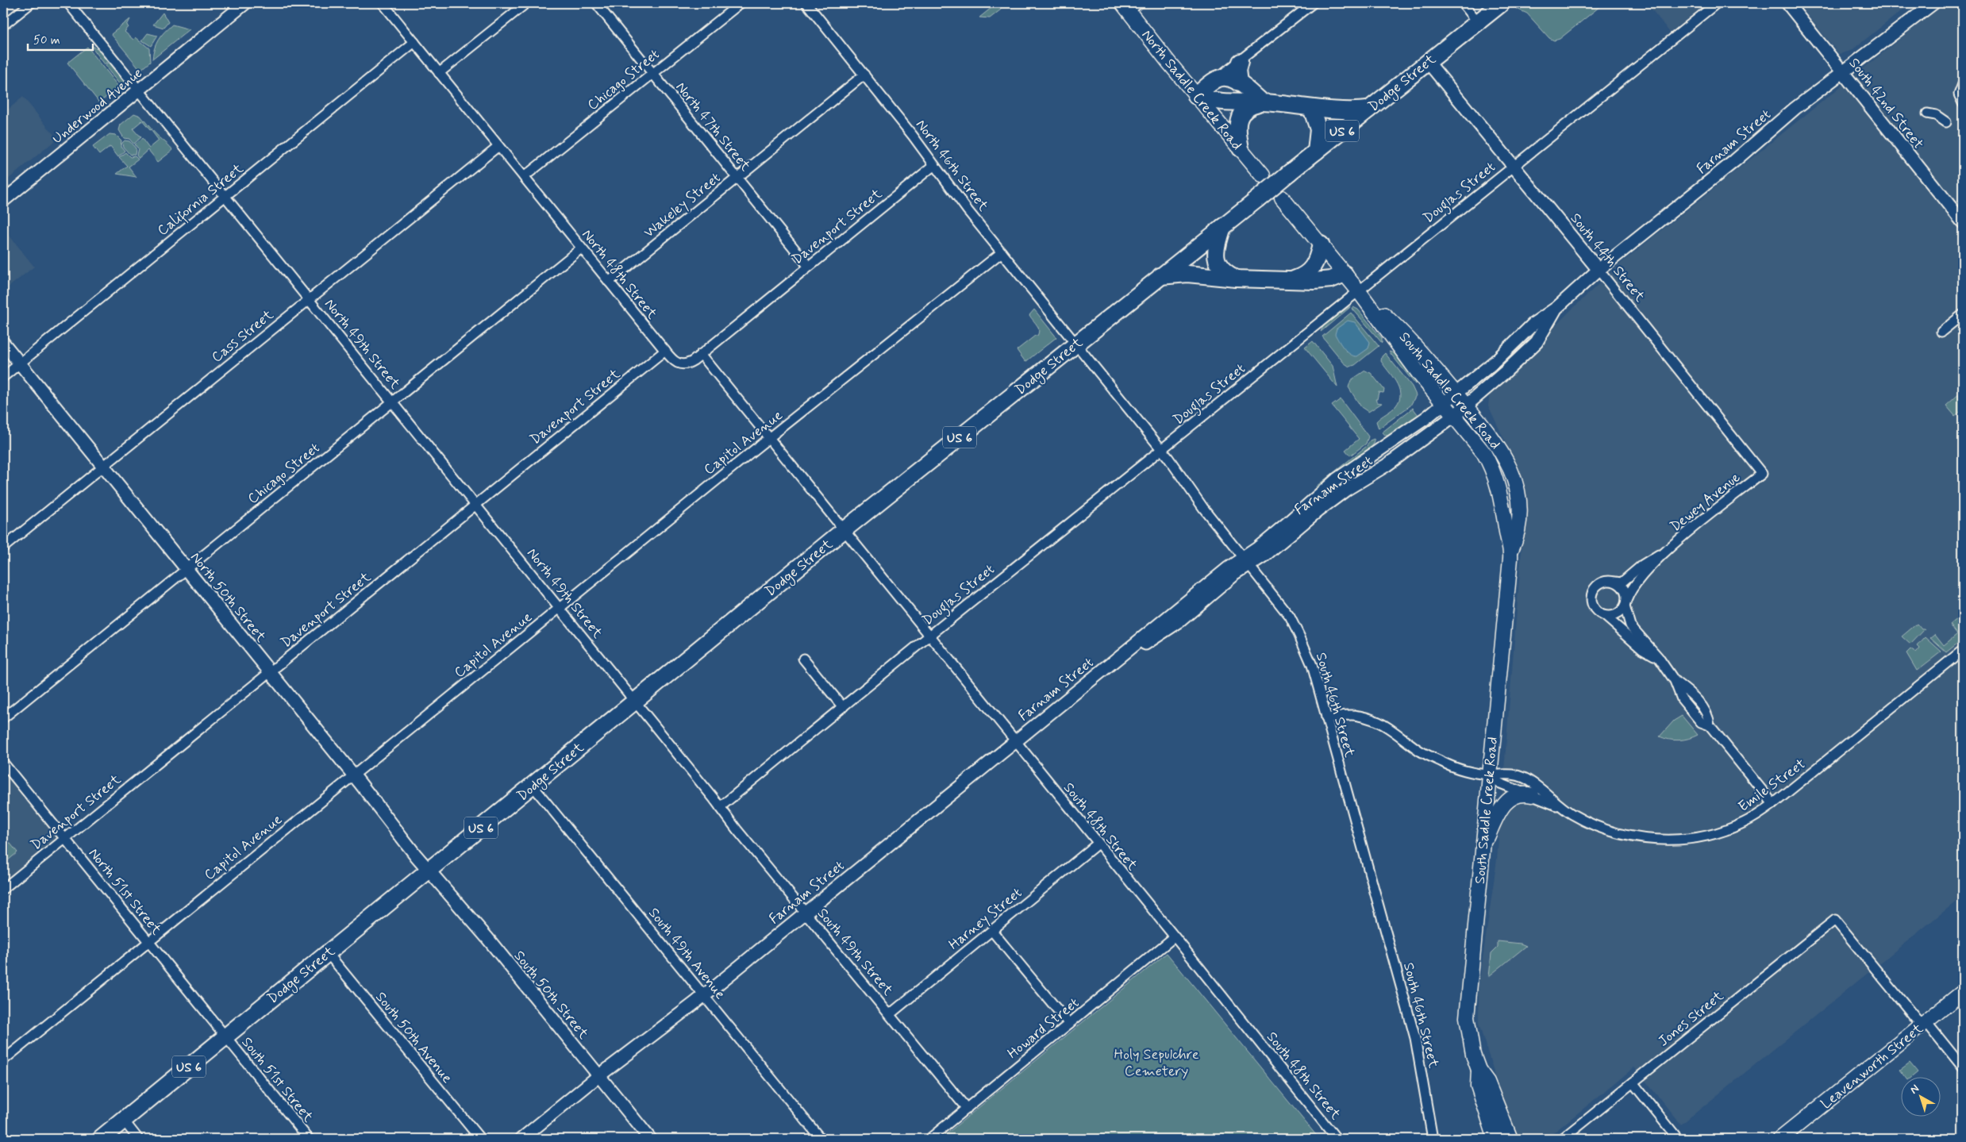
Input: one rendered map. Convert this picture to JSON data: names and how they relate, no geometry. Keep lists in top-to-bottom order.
{
  "streets": {
    "highway": ["Dodge Street", "US 6"],
    "main road": [
      "North Saddle Creek Road",
      "South 42nd Street",
      "Underwood Avenue",
      "Farnam Street",
      "South 44th Street",
      "South Saddle Creek Road",
      "North 50th Street",
      "South 50th Street",
      "Leavenworth Street"
    ],
    "street": [
      "Chicago Street",
      "North 47th Street",
      "North 46th Street",
      "Douglas Street",
      "California Street",
      "Wakeley Street",
      "Davenport Street",
      "North 48th Street",
      "Cass Street",
      "North 49th Street",
      "Capitol Avenue",
      "Dewey Avenue",
      "South 46th Street",
      "Emile Street",
      "South 48th Street",
      "North 51st Street",
      "Harney Street",
      "South 49th Street",
      "South 49th Avenue",
      "Jones Street",
      "Howard Street",
      "South 50th Avenue",
      "South 51st Street"
    ]
  },
  "crossings": [
    ["Chicago Street", "North 47th Street"],
    ["Chicago Street", "North 48th Street"],
    ["Chicago Street", "North 49th Street"],
    ["Chicago Street", "North 50th Street"],
    ["Dodge Street", "North 46th Street"],
    ["Dodge Street", "South 44th Street"],
    ["Dodge Street", "North 49th Street"],
    ["Dodge Street", "North 50th Street"],
    ["Dodge Street", "South 46th Street"],
    ["Dodge Street", "South 48th Street"],
    ["Dodge Street", "North 51st Street"],
    ["Dodge Street", "South 49th Street"],
    ["Dodge Street", "South 49th Avenue"],
    ["Dodge Street", "South 50th Street"],
    ["Dodge Street", "South 50th Avenue"],
    ["Dodge Street", "South 51st Street"],
    ["South 42nd Street", "Farnam Street"],
    ["Underwood Avenue", "North 49th Street"],
    ["North 47th Street", "Wakeley Street"],
    ["North 47th Street", "Davenport Street"],
    ["Farnam Street", "South 44th Street"],
    ["Farnam Street", "South Saddle Creek Road"],
    ["Farnam Street", "South 46th Street"],
    ["Farnam Street", "South 48th Street"],
    ["Farnam Street", "South 49th Street"],
    ["Farnam Street", "South 49th Avenue"],
    ["Farnam Street", "South 50th Street"],
    ["North 46th Street", "Wakeley Street"],
    ["North 46th Street", "Davenport Street"],
    ["North 46th Street", "Capitol Avenue"],
    ["North 46th Street", "South 46th Street"],
    ["Douglas Street", "South 44th Street"],
    ["Douglas Street", "South Saddle Creek Road"],
    ["Douglas Street", "South 46th Street"],
    ["Douglas Street", "South 48th Street"],
    ["Douglas Street", "South 49th Street"],
    ["California Street", "North 48th Street"],
    ["California Street", "North 49th Street"],
    ["California Street", "North 50th Street"],
    ["Wakeley Street", "North 48th Street"],
    ["Davenport Street", "North 48th Street"],
    ["Davenport Street", "North 49th Street"],
    ["Davenport Street", "North 50th Street"],
    ["Davenport Street", "North 51st Street"],
    ["South 44th Street", "Dewey Avenue"],
    ["North 48th Street", "Cass Street"],
    ["Cass Street", "North 49th Street"],
    ["Cass Street", "North 50th Street"],
    ["North 49th Street", "Capitol Avenue"],
    ["North 49th Street", "South 49th Street"],
    ["South Saddle Creek Road", "Emile Street"],
    ["Capitol Avenue", "North 50th Street"],
    ["Capitol Avenue", "North 51st Street"],
    ["North 50th Street", "South 50th Street"],
    ["South 46th Street", "Emile Street"],
    ["South 48th Street", "Harney Street"],
    ["South 48th Street", "Howard Street"],
    ["North 51st Street", "South 51st Street"],
    ["Harney Street", "South 49th Street"],
    ["South 49th Street", "Howard Street"],
    ["Jones Street", "Leavenworth Street"]
  ],
  "parks": ["Holy Sepulchre Cemetery"],
  "scale_bar": "50 m",
  "north": "top left"
}
